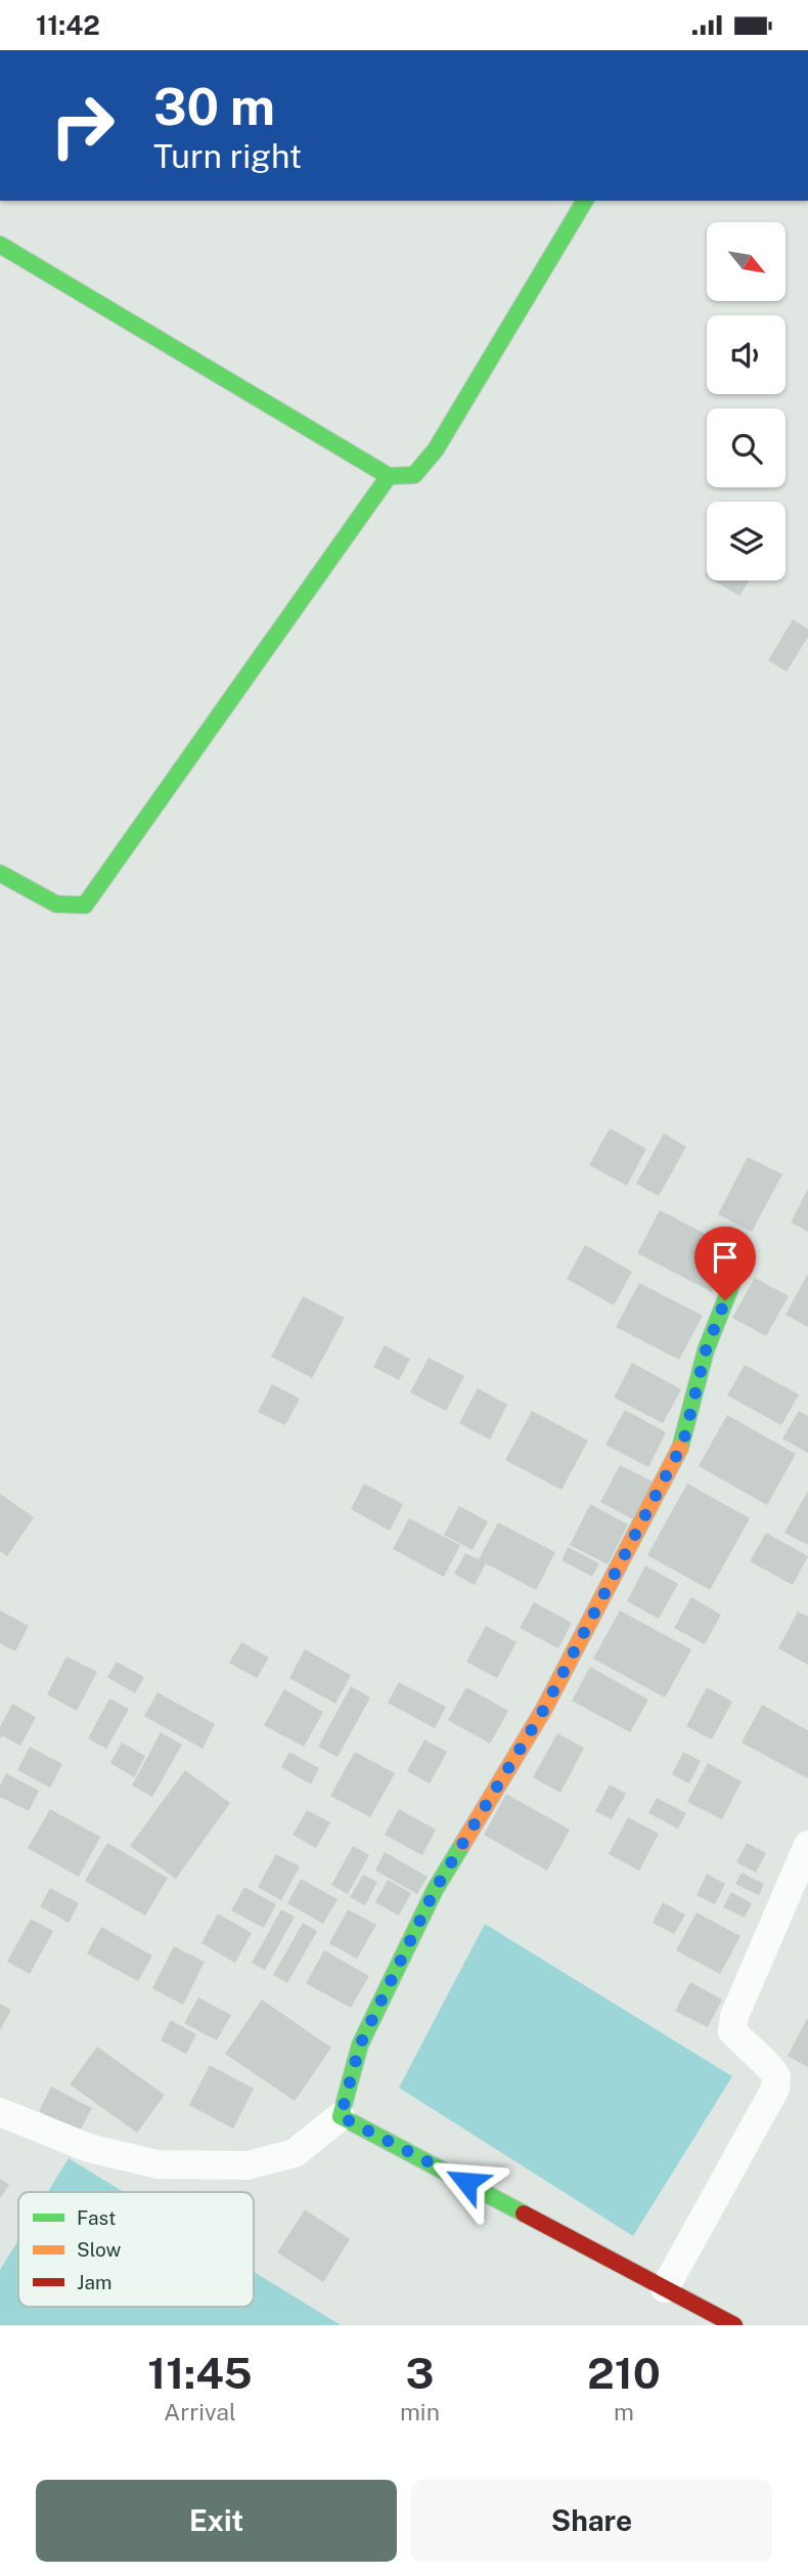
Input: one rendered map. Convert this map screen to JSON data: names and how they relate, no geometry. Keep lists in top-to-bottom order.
{
  "legend": ["Fast", "Slow", "Jam"],
  "north": "bottom right",
  "page": {
    "status": "11:42",
    "turn": ["30 m", "Turn right"],
    "eta": [
      "11:45",
      "Arrival",
      "3",
      "min",
      "210",
      "m"
    ],
    "buttons": ["Exit", "Share"]
  }
}
